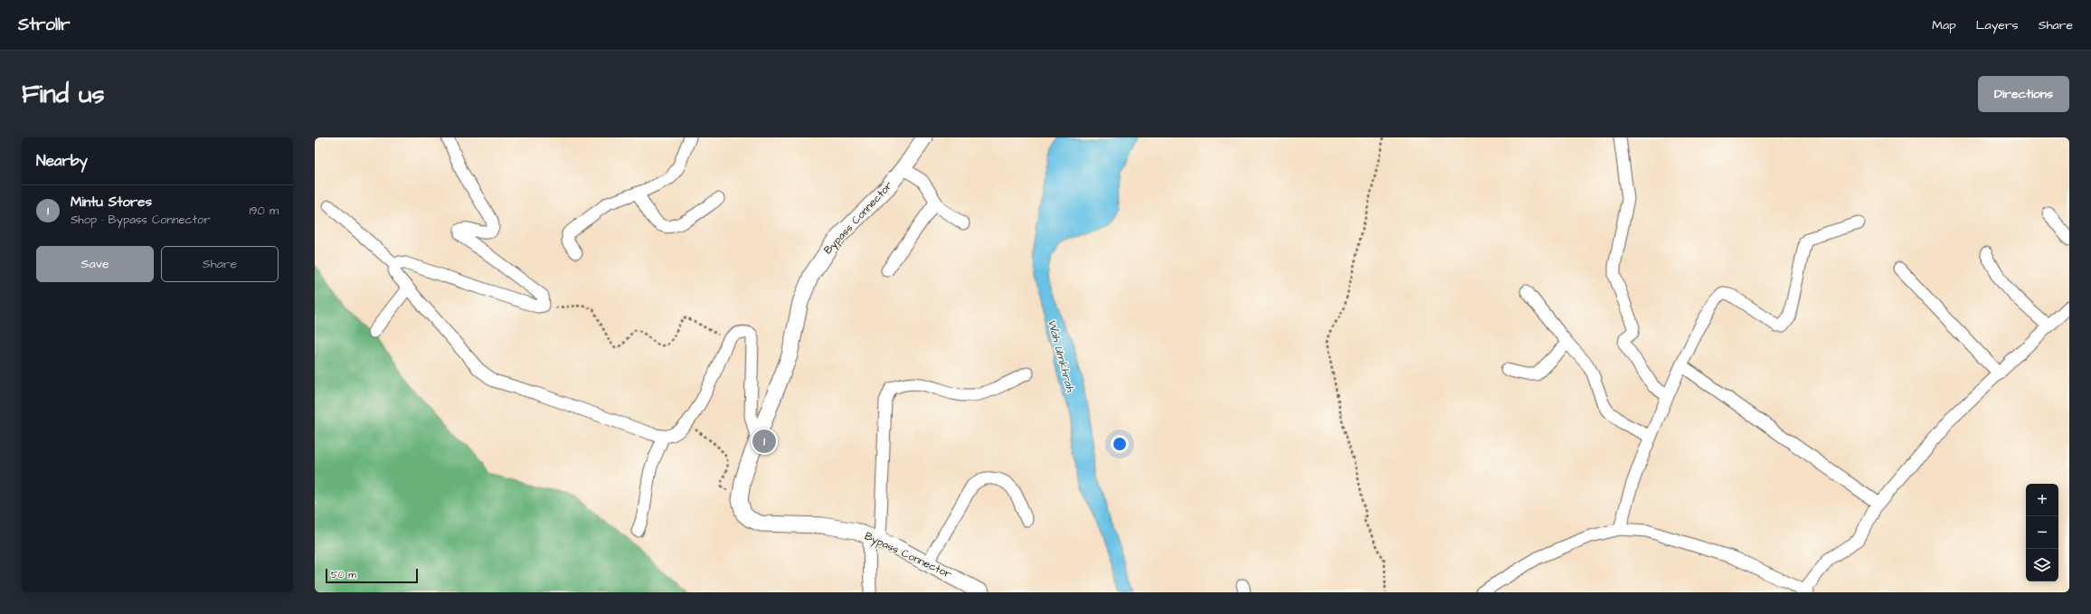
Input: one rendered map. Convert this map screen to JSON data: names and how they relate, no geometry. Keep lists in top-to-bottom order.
{
  "streets": {
    "main road": ["Bypass Connector"]
  },
  "water": ["Wah Umkhrah"],
  "scale_bar": "50 m",
  "page": {
    "header": "Strollr",
    "nav": ["Map", "Layers", "Share"],
    "buttons": [
      "Directions",
      ["Save", "Share"]
    ],
    "title": "Find us",
    "heading": "Nearby",
    "list": [
      {
        "mark": "1",
        "name": "Mintu Stores",
        "note": "Shop · Bypass Connector",
        "value": "190 m"
      }
    ],
    "pins": "1",
    "map_buttons": ["+", "−"],
    "scale": "50 m"
  }
}
